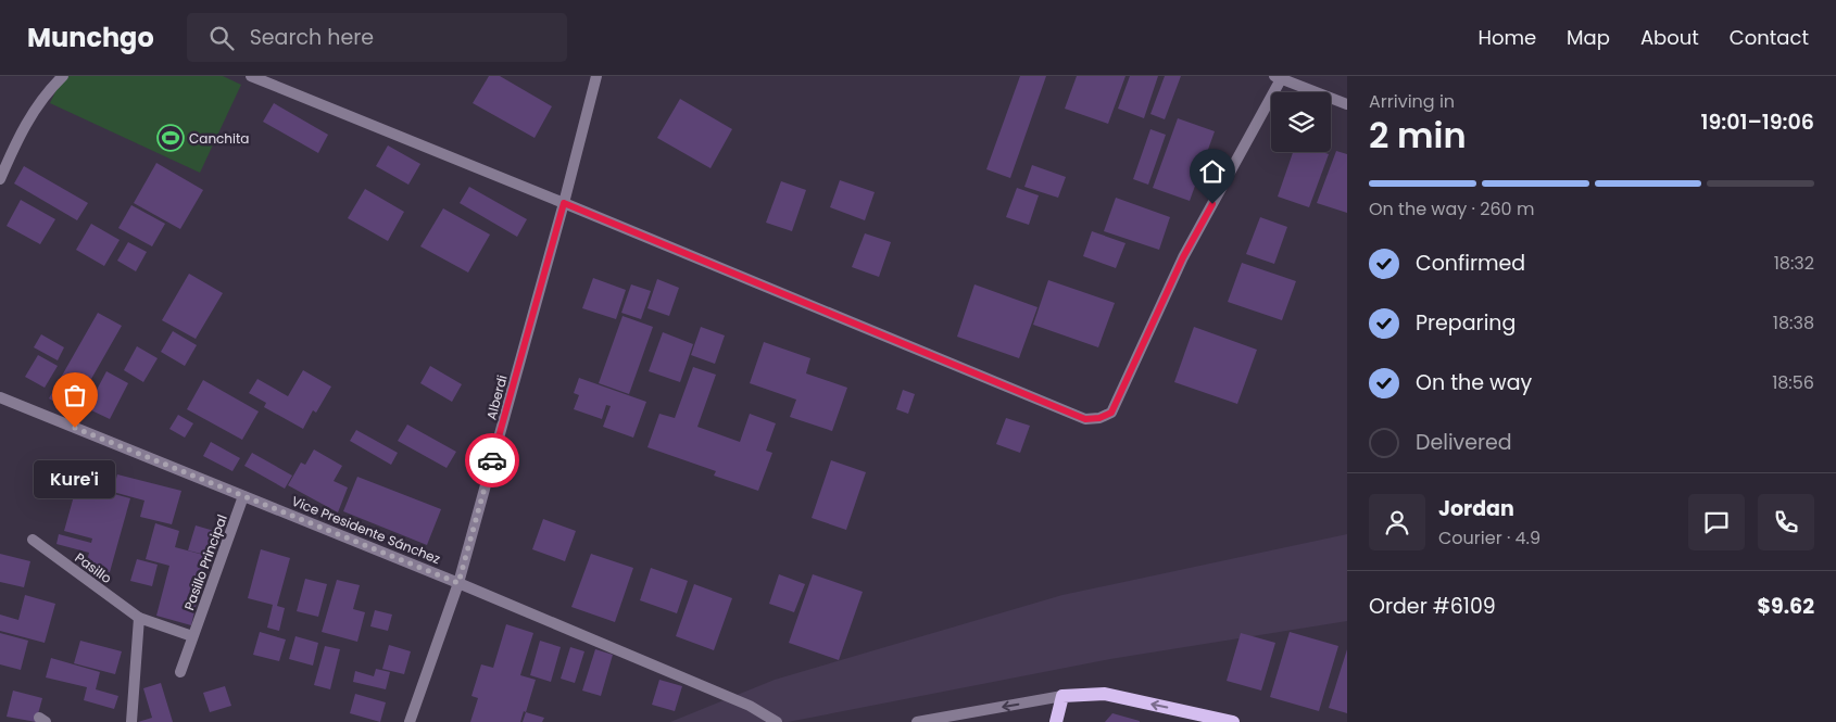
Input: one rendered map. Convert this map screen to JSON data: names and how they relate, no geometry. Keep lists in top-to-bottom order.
{
  "streets": {
    "street": [
      "Alberdi",
      "Vice Presidente Sánchez",
      "Pasillo Principal",
      "Pasillo"
    ]
  },
  "crossings": [
    ["Alberdi", "Vice Presidente Sánchez"],
    ["Vice Presidente Sánchez", "Pasillo Principal"]
  ],
  "places": {
    "sports": ["Canchita"],
    "other": ["Kure'i"]
  },
  "page": {
    "header": "Munchgo",
    "search": "Search here",
    "nav": [
      "Home",
      "Map",
      "About",
      "Contact"
    ],
    "heading": ["2 min", "Arriving in", "19:01–19:06"],
    "panel": [
      "Jordan",
      "Courier · 4.9",
      "Order #6109",
      "$9.62"
    ],
    "bar": "On the way · 260 m",
    "list": [
      ["Confirmed", "18:32"],
      ["Preparing", "18:38"],
      ["On the way", "18:56"],
      "Delivered"
    ],
    "bubble": "Kure'i"
  }
}
